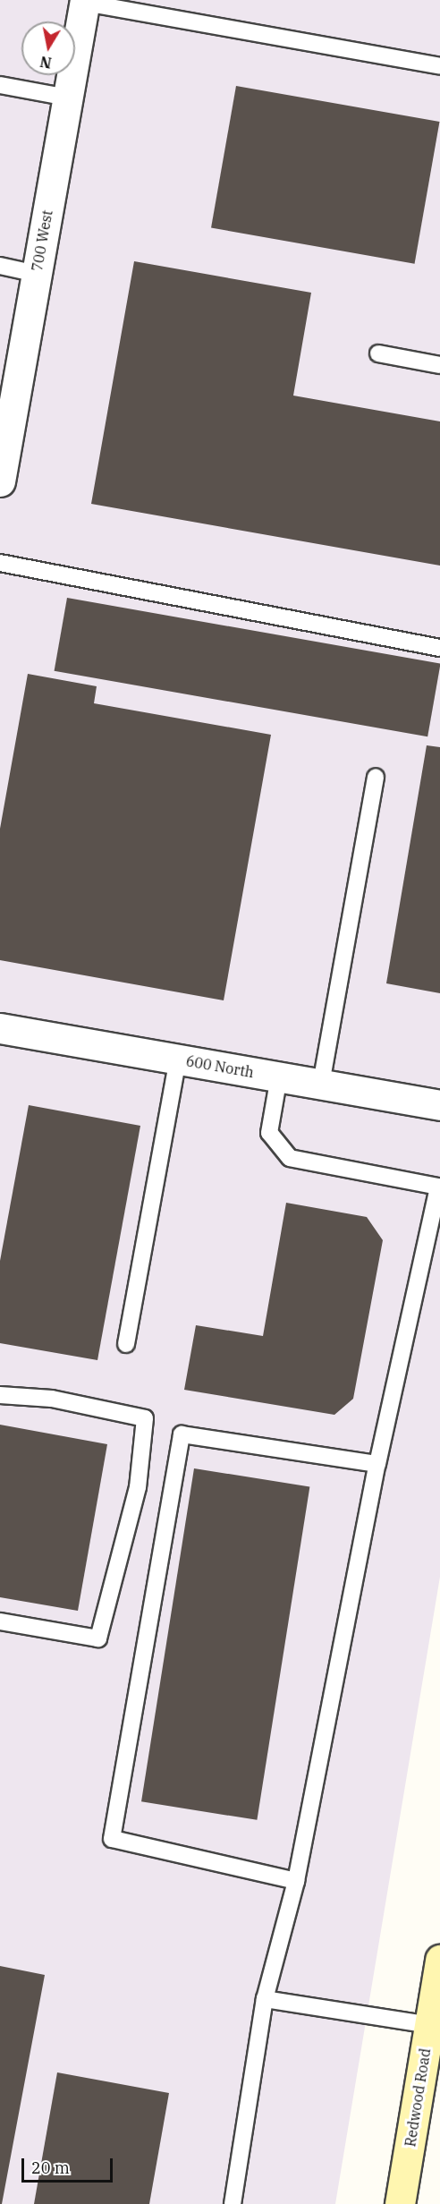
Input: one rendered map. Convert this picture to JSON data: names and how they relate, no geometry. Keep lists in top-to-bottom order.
{
  "streets": {
    "main road": ["Redwood Road"],
    "street": ["700 West", "600 North"]
  },
  "scale_bar": "20 m",
  "north": "bottom"
}
